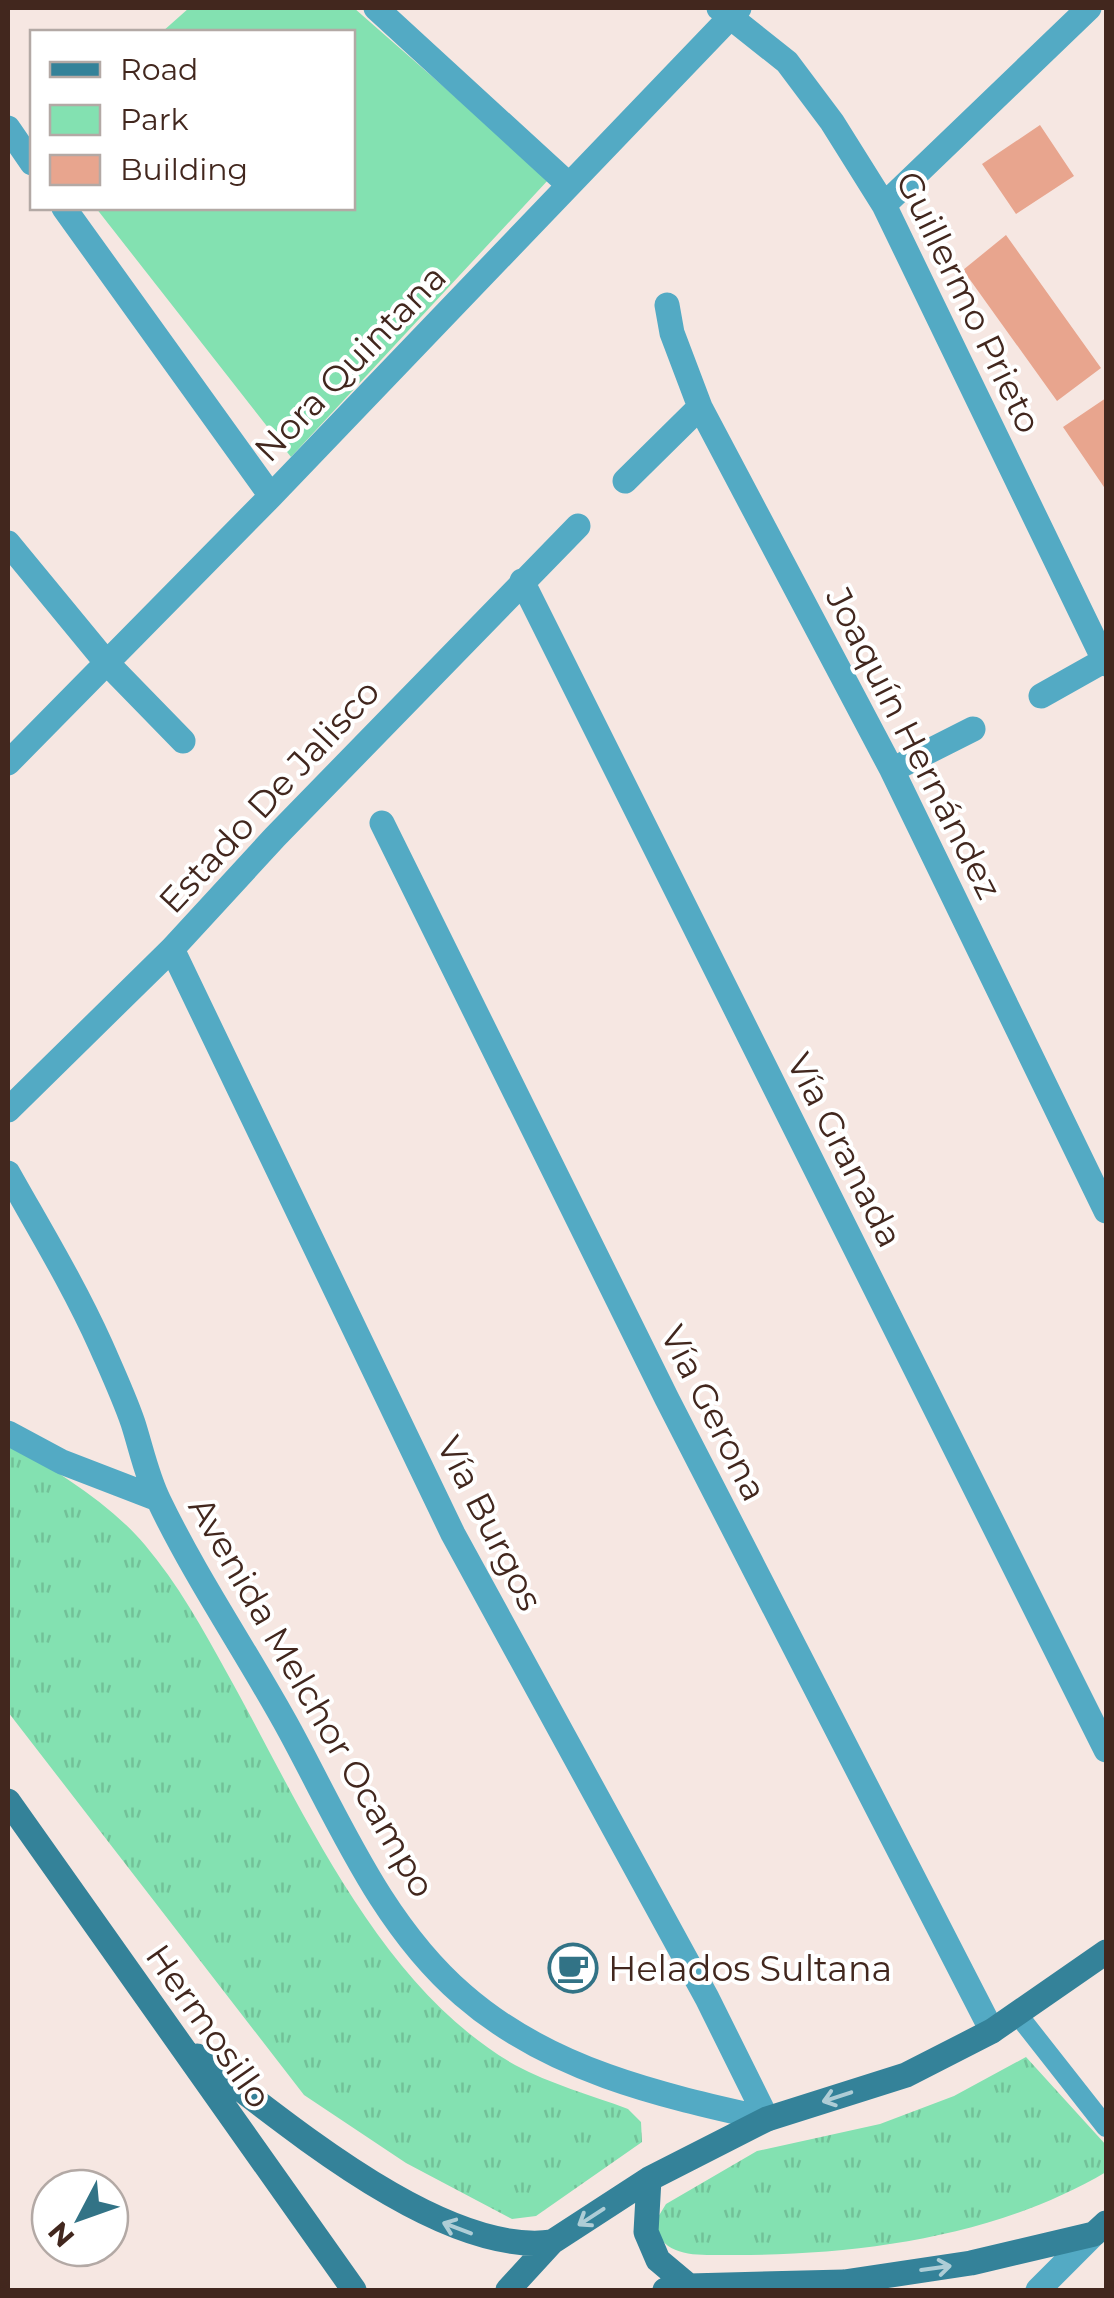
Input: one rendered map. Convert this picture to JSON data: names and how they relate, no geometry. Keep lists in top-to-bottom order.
{
  "streets": {
    "main road": ["Hermosillo"],
    "street": [
      "Guillermo Prieto",
      "Nora Quintana",
      "Joaquín Hernández",
      "Estado De Jalisco",
      "Vía Granada",
      "Vía Gerona",
      "Vía Burgos",
      "Avenida Melchor Ocampo"
    ]
  },
  "crossings": [
    ["Guillermo Prieto", "Nora Quintana"],
    ["Estado De Jalisco", "Vía Granada"],
    ["Estado De Jalisco", "Vía Burgos"],
    ["Vía Burgos", "Avenida Melchor Ocampo"]
  ],
  "places": {
    "cafe": ["Helados Sultana"]
  },
  "legend": ["Road", "Park", "Building"],
  "north": "bottom left"
}
